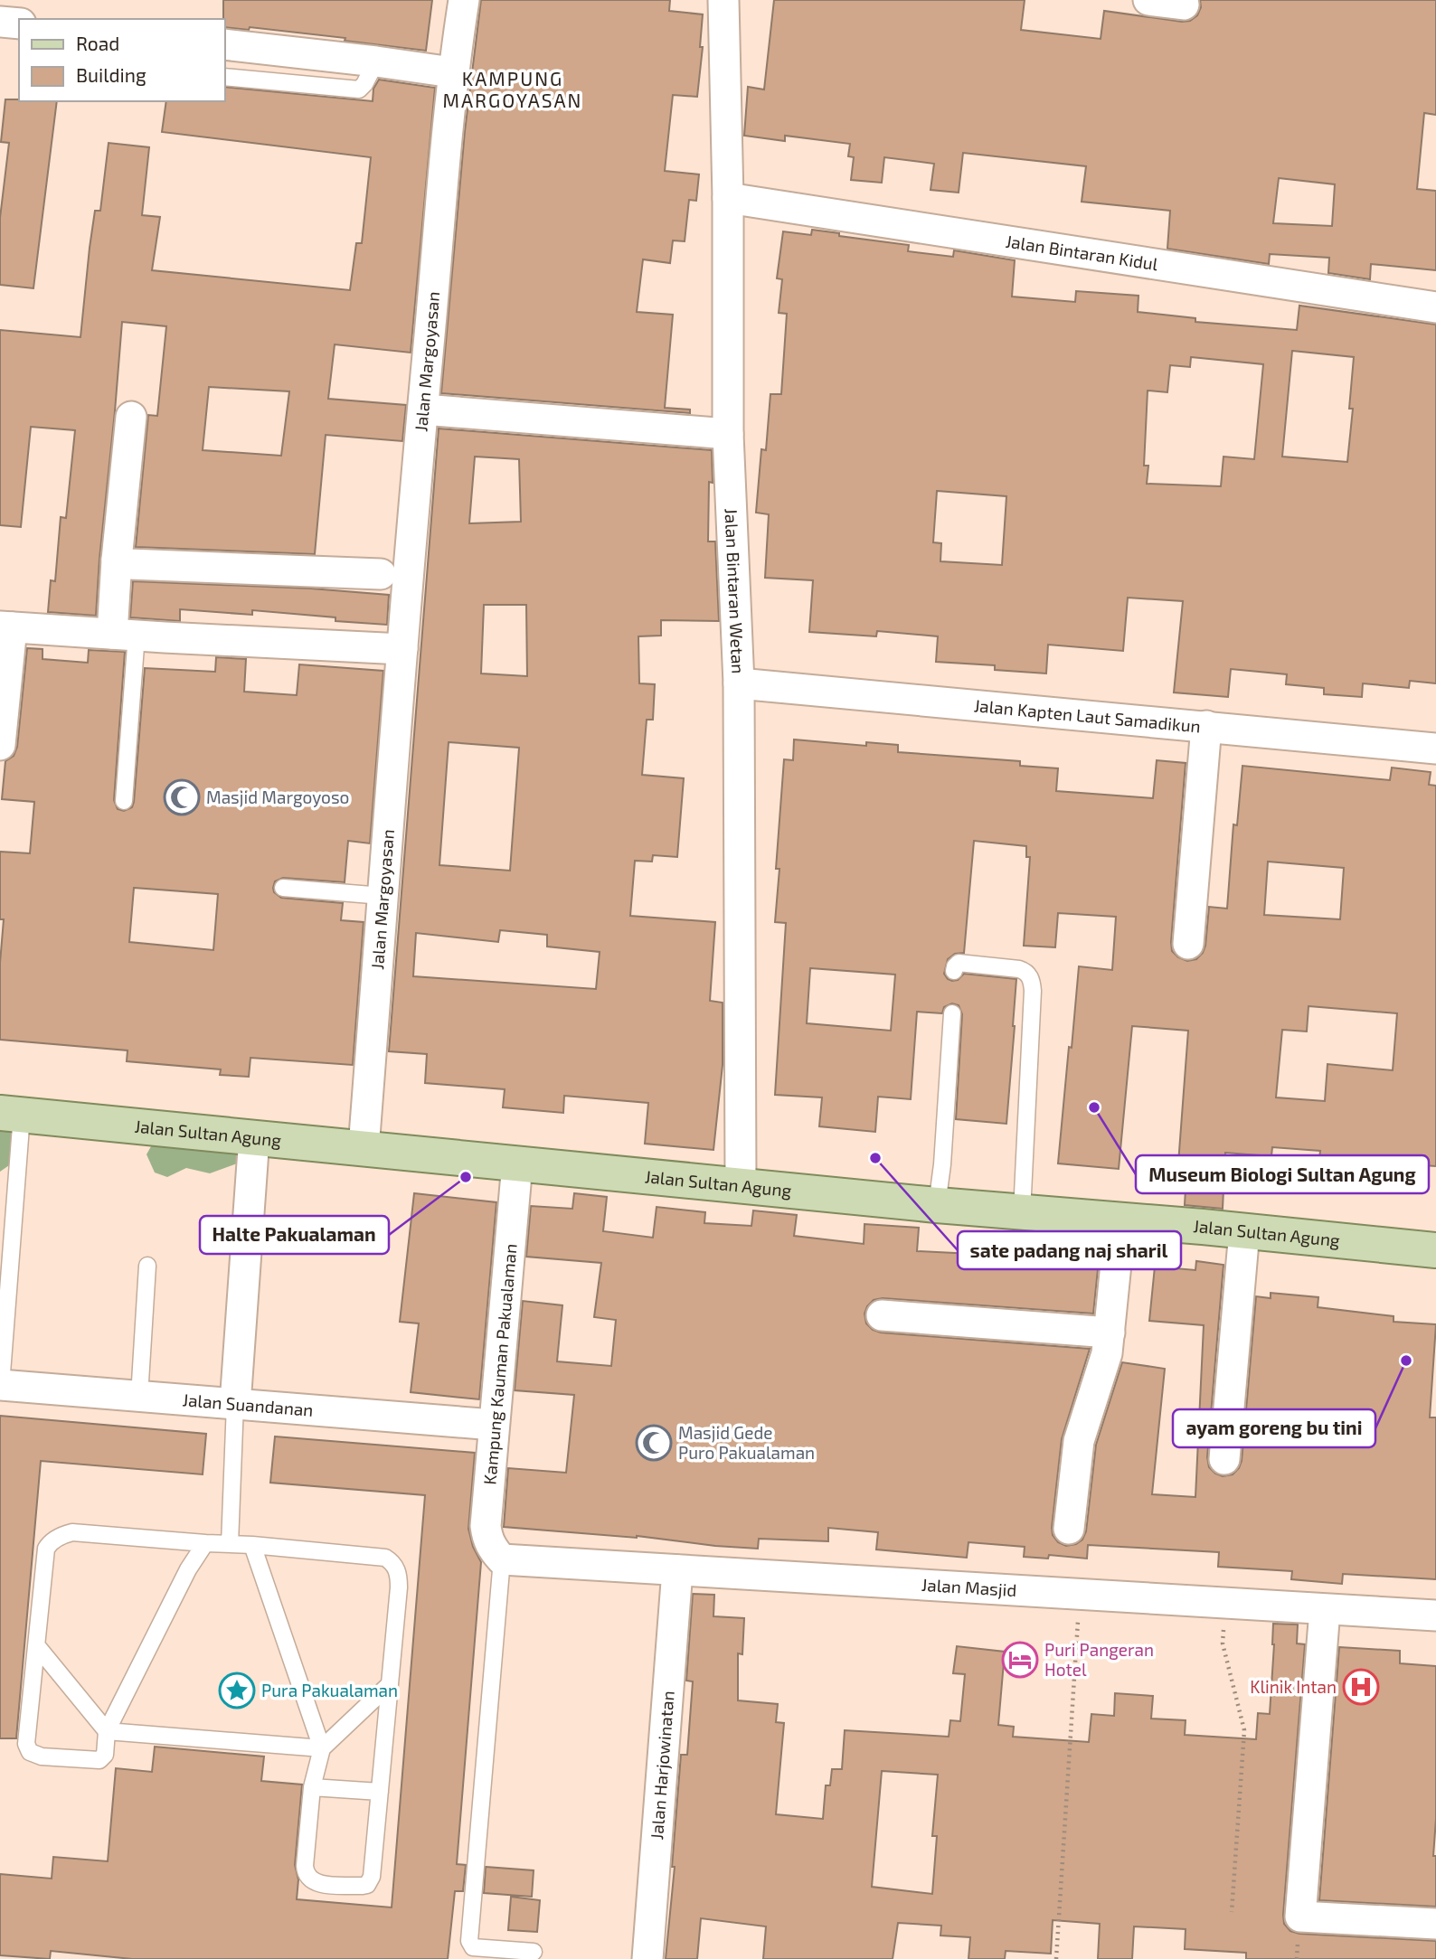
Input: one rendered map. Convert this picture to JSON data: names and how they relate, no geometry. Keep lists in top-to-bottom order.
{
  "streets": {
    "main road": ["Jalan Sultan Agung"],
    "street": [
      "Jalan Bintaran Kidul",
      "Jalan Margoyasan",
      "Jalan Bintaran Wetan",
      "Jalan Kapten Laut Samadikun",
      "Kampung Kauman Pakualaman",
      "Jalan Suandanan",
      "Jalan Masjid",
      "Jalan Harjowinatan"
    ]
  },
  "crossings": [
    ["Jalan Bintaran Kidul", "Jalan Bintaran Wetan"],
    ["Jalan Margoyasan", "Jalan Sultan Agung"],
    ["Jalan Bintaran Wetan", "Jalan Kapten Laut Samadikun"],
    ["Jalan Bintaran Wetan", "Jalan Sultan Agung"],
    ["Jalan Sultan Agung", "Kampung Kauman Pakualaman"],
    ["Kampung Kauman Pakualaman", "Jalan Suandanan"],
    ["Kampung Kauman Pakualaman", "Jalan Masjid"],
    ["Jalan Masjid", "Jalan Harjowinatan"]
  ],
  "districts": ["KAMPUNG MARGOYASAN"],
  "places": {
    "mosque": ["Masjid Margoyoso", "Masjid Gede Puro Pakualaman"],
    "other": [
      "Museum Biologi Sultan Agung",
      "sate padang naj sharil",
      "Halte Pakualaman",
      "ayam goreng bu tini"
    ],
    "hotel": ["Puri Pangeran Hotel"],
    "hospital": ["Klinik Intan"],
    "place": ["Pura Pakualaman"]
  },
  "legend": ["Road", "Building"]
}
